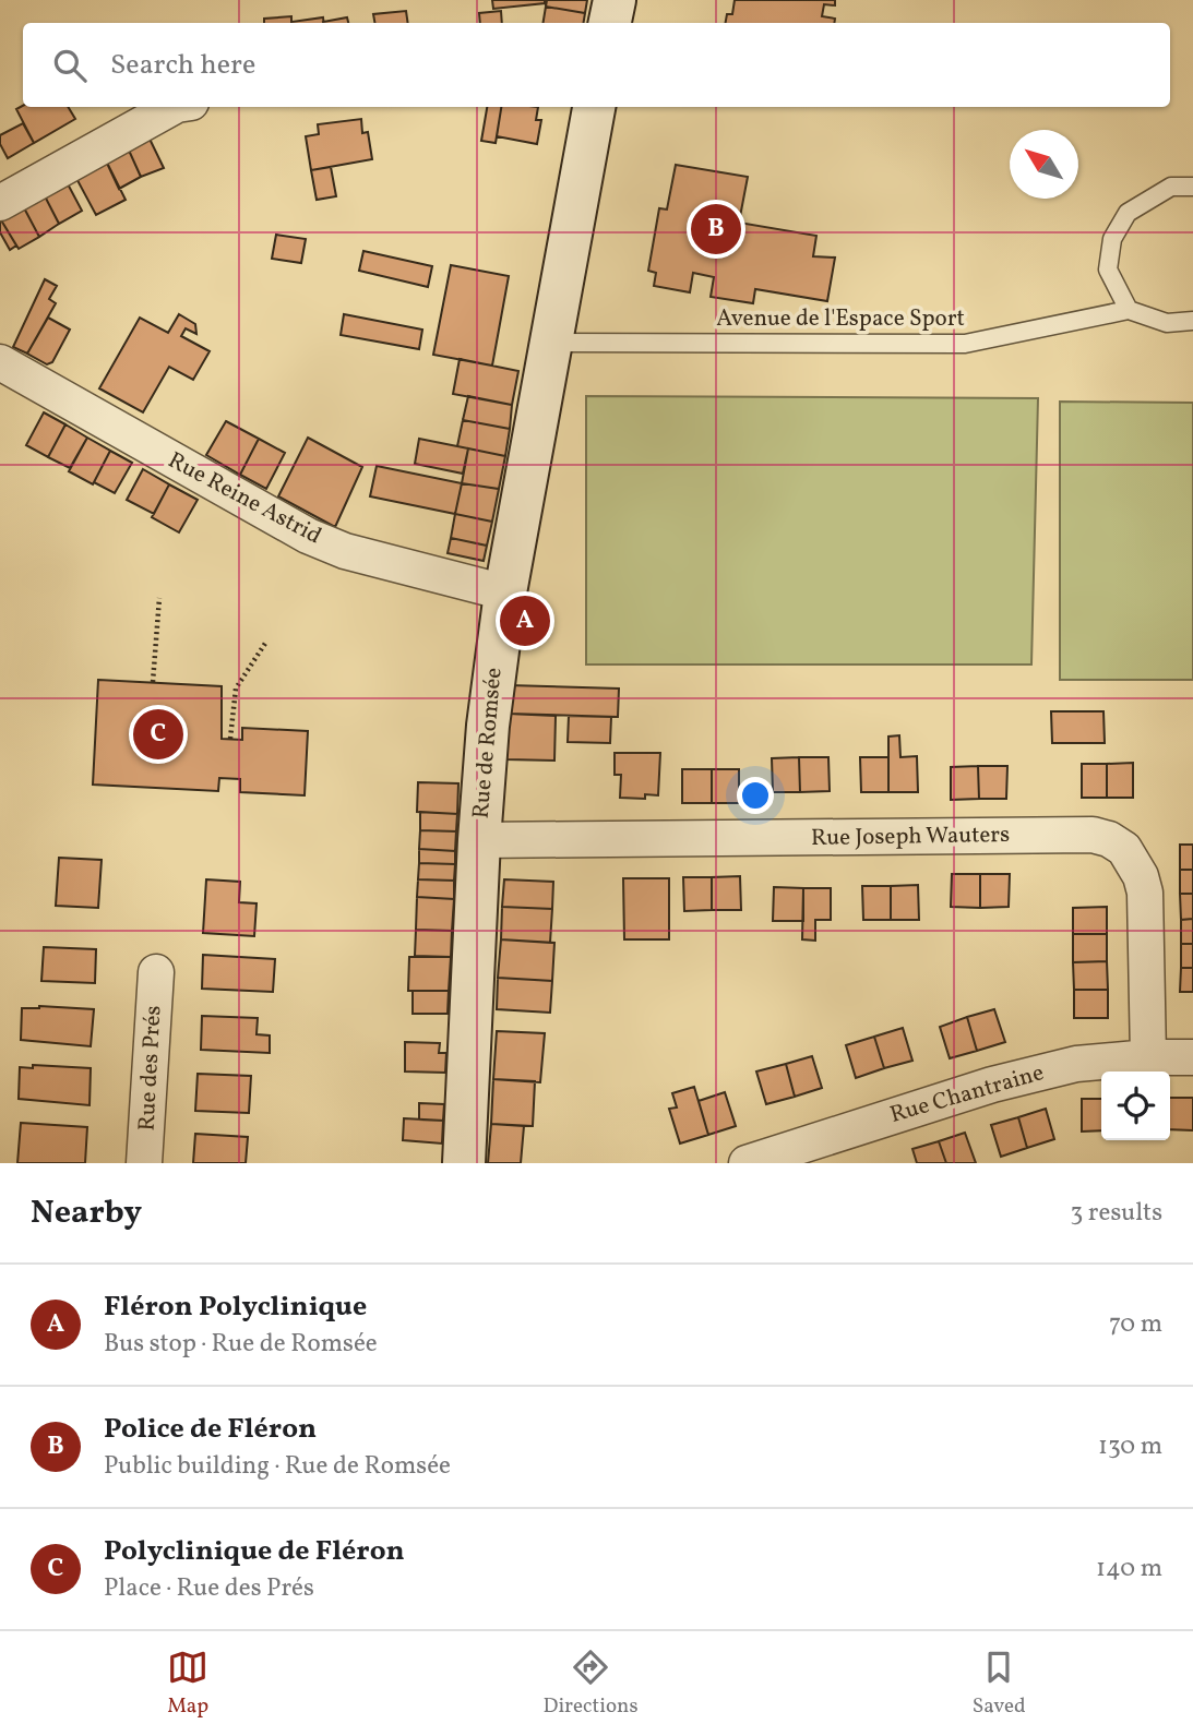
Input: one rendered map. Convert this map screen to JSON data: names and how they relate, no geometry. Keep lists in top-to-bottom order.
{
  "streets": {
    "main road": ["Rue de Romsée"],
    "street": [
      "Rue Reine Astrid",
      "Rue Joseph Wauters",
      "Rue des Prés",
      "Rue Chantraine"
    ],
    "lane": ["Avenue de l'Espace Sport"]
  },
  "crossings": [
    ["Avenue de l'Espace Sport", "Rue de Romsée"],
    ["Rue Reine Astrid", "Rue de Romsée"],
    ["Rue de Romsée", "Rue Joseph Wauters"],
    ["Rue Joseph Wauters", "Rue Chantraine"]
  ],
  "north": "top left",
  "page": {
    "search": "Search here",
    "pins": ["B", "A", "C"],
    "heading": ["Nearby", "3 results"],
    "list": [
      {
        "mark": "A",
        "name": "Fléron Polyclinique",
        "note": "Bus stop · Rue de Romsée",
        "value": "70 m"
      },
      {
        "mark": "B",
        "name": "Police de Fléron",
        "note": "Public building · Rue de Romsée",
        "value": "130 m"
      },
      {
        "mark": "C",
        "name": "Polyclinique de Fléron",
        "note": "Place · Rue des Prés",
        "value": "140 m"
      }
    ],
    "nav": ["Map", "Directions", "Saved"]
  }
}
